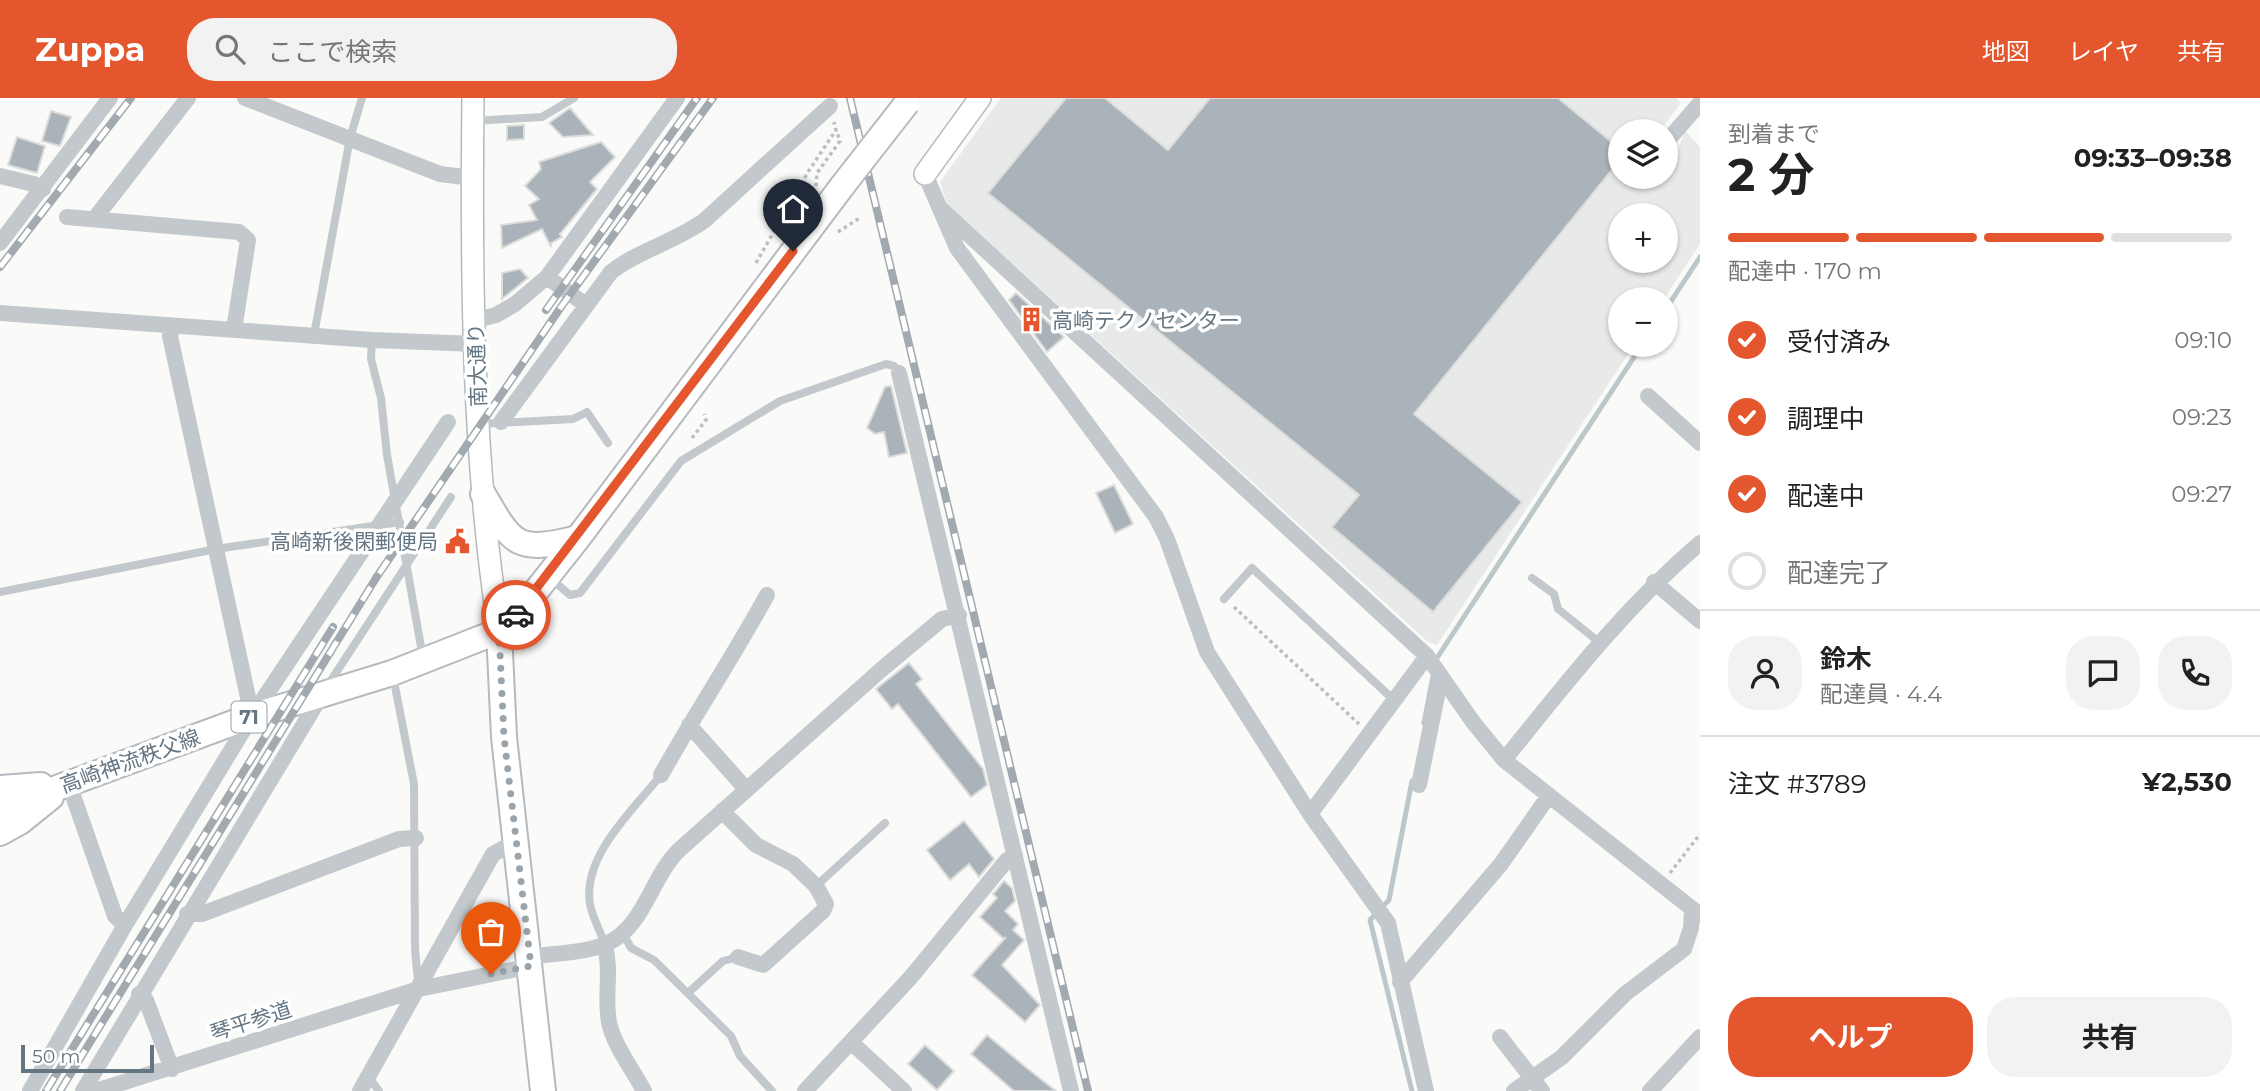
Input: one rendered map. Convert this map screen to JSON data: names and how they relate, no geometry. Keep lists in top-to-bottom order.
{
  "streets": {
    "main road": ["南大通り", "71", "高崎神流秩父線"],
    "street": ["琴平参道"]
  },
  "crossings": [
    ["南大通り", "高崎神流秩父線"],
    ["71", "高崎神流秩父線"]
  ],
  "places": {
    "building": ["高崎テクノセンター"],
    "public building": ["高崎新後閑郵便局"]
  },
  "scale_bar": "50 m",
  "page": {
    "header": "Zuppa",
    "search": "ここで検索",
    "nav": ["地図", "レイヤ", "共有"],
    "heading": ["2 分", "到着まで", "09:33–09:38"],
    "panel": [
      "鈴木",
      "配達員 · 4.4",
      "注文 #3789",
      "¥2,530"
    ],
    "map_buttons": ["+", "−"],
    "bar": "配達中 · 170 m",
    "list": [
      ["受付済み", "09:10"],
      ["調理中", "09:23"],
      ["配達中", "09:27"],
      "配達完了"
    ],
    "buttons": ["ヘルプ", "共有"],
    "scale": "50 m"
  }
}
